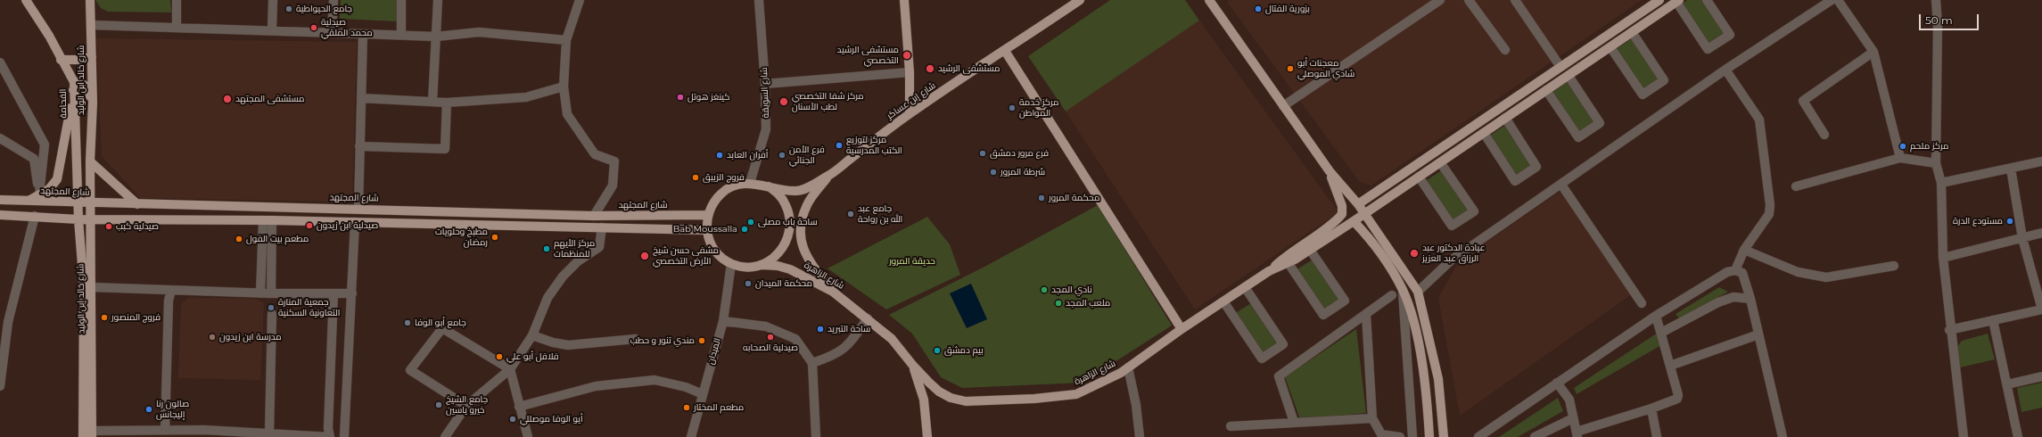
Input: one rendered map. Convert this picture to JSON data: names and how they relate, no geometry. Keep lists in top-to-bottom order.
{
  "streets": {
    "main road": [
      "شارع خالد ابن الوليد",
      "شارع إبن عساكر",
      "الفحامة",
      "شارع المجتهد",
      "شارع الزاهرة",
      "شارع خالد إبن الوليد"
    ],
    "street": ["شارع السويقة", "الميدان"]
  },
  "crossings": [
    ["شارع خالد ابن الوليد", "شارع خالد إبن الوليد"],
    ["شارع السويقة", "شارع إبن عساكر"],
    ["شارع السويقة", "شارع المجتهد"],
    ["شارع السويقة", "شارع الزاهرة"],
    ["شارع السويقة", "الميدان"],
    ["شارع إبن عساكر", "شارع المجتهد"],
    ["شارع إبن عساكر", "شارع الزاهرة"],
    ["شارع إبن عساكر", "الميدان"],
    ["الفحامة", "شارع المجتهد"],
    ["الفحامة", "شارع خالد إبن الوليد"],
    ["شارع المجتهد", "شارع الزاهرة"],
    ["شارع المجتهد", "شارع خالد إبن الوليد"],
    ["شارع المجتهد", "الميدان"],
    ["شارع الزاهرة", "الميدان"]
  ],
  "parks": ["حديقة المرور"],
  "places": [
    "جامع الحيواطية",
    "بزورية الفتال",
    "صيدلية محمد الملقي",
    "مستشفى الرشيد التخصصي",
    "مستشفى الرشيد",
    "معجنات أبو شادي الموصلي",
    "كينغز هوتل",
    "مستشفى المجتهد",
    "مركز شفا التخصصي لطب الأسنان",
    "مركز خدمة المواطن",
    "مركز لتوزيع الكتب المدرسية",
    "مركز ملحم",
    "فرع مرور دمشق",
    "أفران العابد",
    "فرع الأمن الجنائي",
    "شرطة المرور",
    "فروج الزيبق",
    "محكمة المرور",
    "جامع عبد الله بن رواحة",
    "مستودع الدرة",
    "ساحة باب مصلى",
    "صيدلية ابن زيدون",
    "صيدلية كبب",
    "Bab Moussalla",
    "مطبخ وحلويات رمضان",
    "مطعم بيت الفول",
    "مركز الأيهم للمنظمات",
    "عيادة الدكتور عبد الرزاق عبد العزيز",
    "مشفى حسن شيخ الأرض التخصصي",
    "محكمة الميدان",
    "نادي المجد",
    "ملعب المجد",
    "جمعية المنارة التعاونية السكنية",
    "فروج المنصور",
    "جامع أبو الوفا",
    "ساحة التبريد",
    "مدرسة ابن زيدون",
    "صيدلية الصحابه",
    "مندي تنور و حطب",
    "بيم دمشق",
    "فلافل أبو علي",
    "جامع الشيخ خيرو ياسين",
    "مطعم المختار",
    "صالون رنا إليجانس",
    "أيو الوفا موصللي"
  ],
  "scale_bar": "50 m"
}
